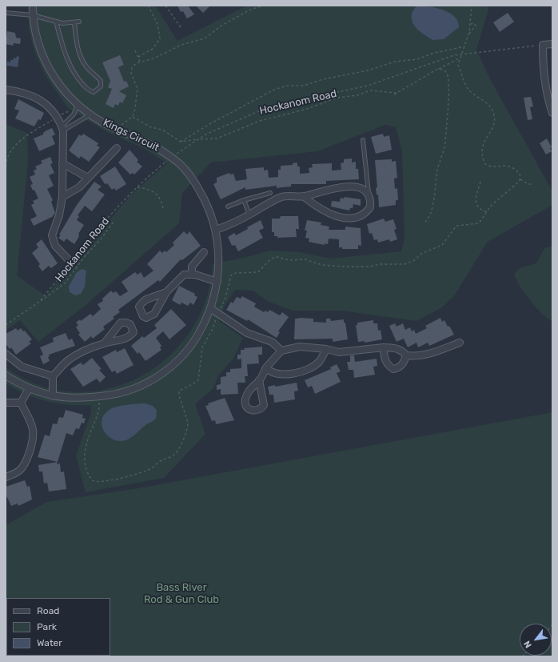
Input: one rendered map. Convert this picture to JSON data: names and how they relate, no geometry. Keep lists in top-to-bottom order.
{
  "streets": {
    "street": ["Kings Circuit"],
    "path": ["Hockanom Road"]
  },
  "crossings": [
    ["Hockanom Road", "Kings Circuit"]
  ],
  "parks": ["Bass River Rod & Gun Club"],
  "legend": ["Road", "Park", "Water"],
  "north": "bottom left"
}
